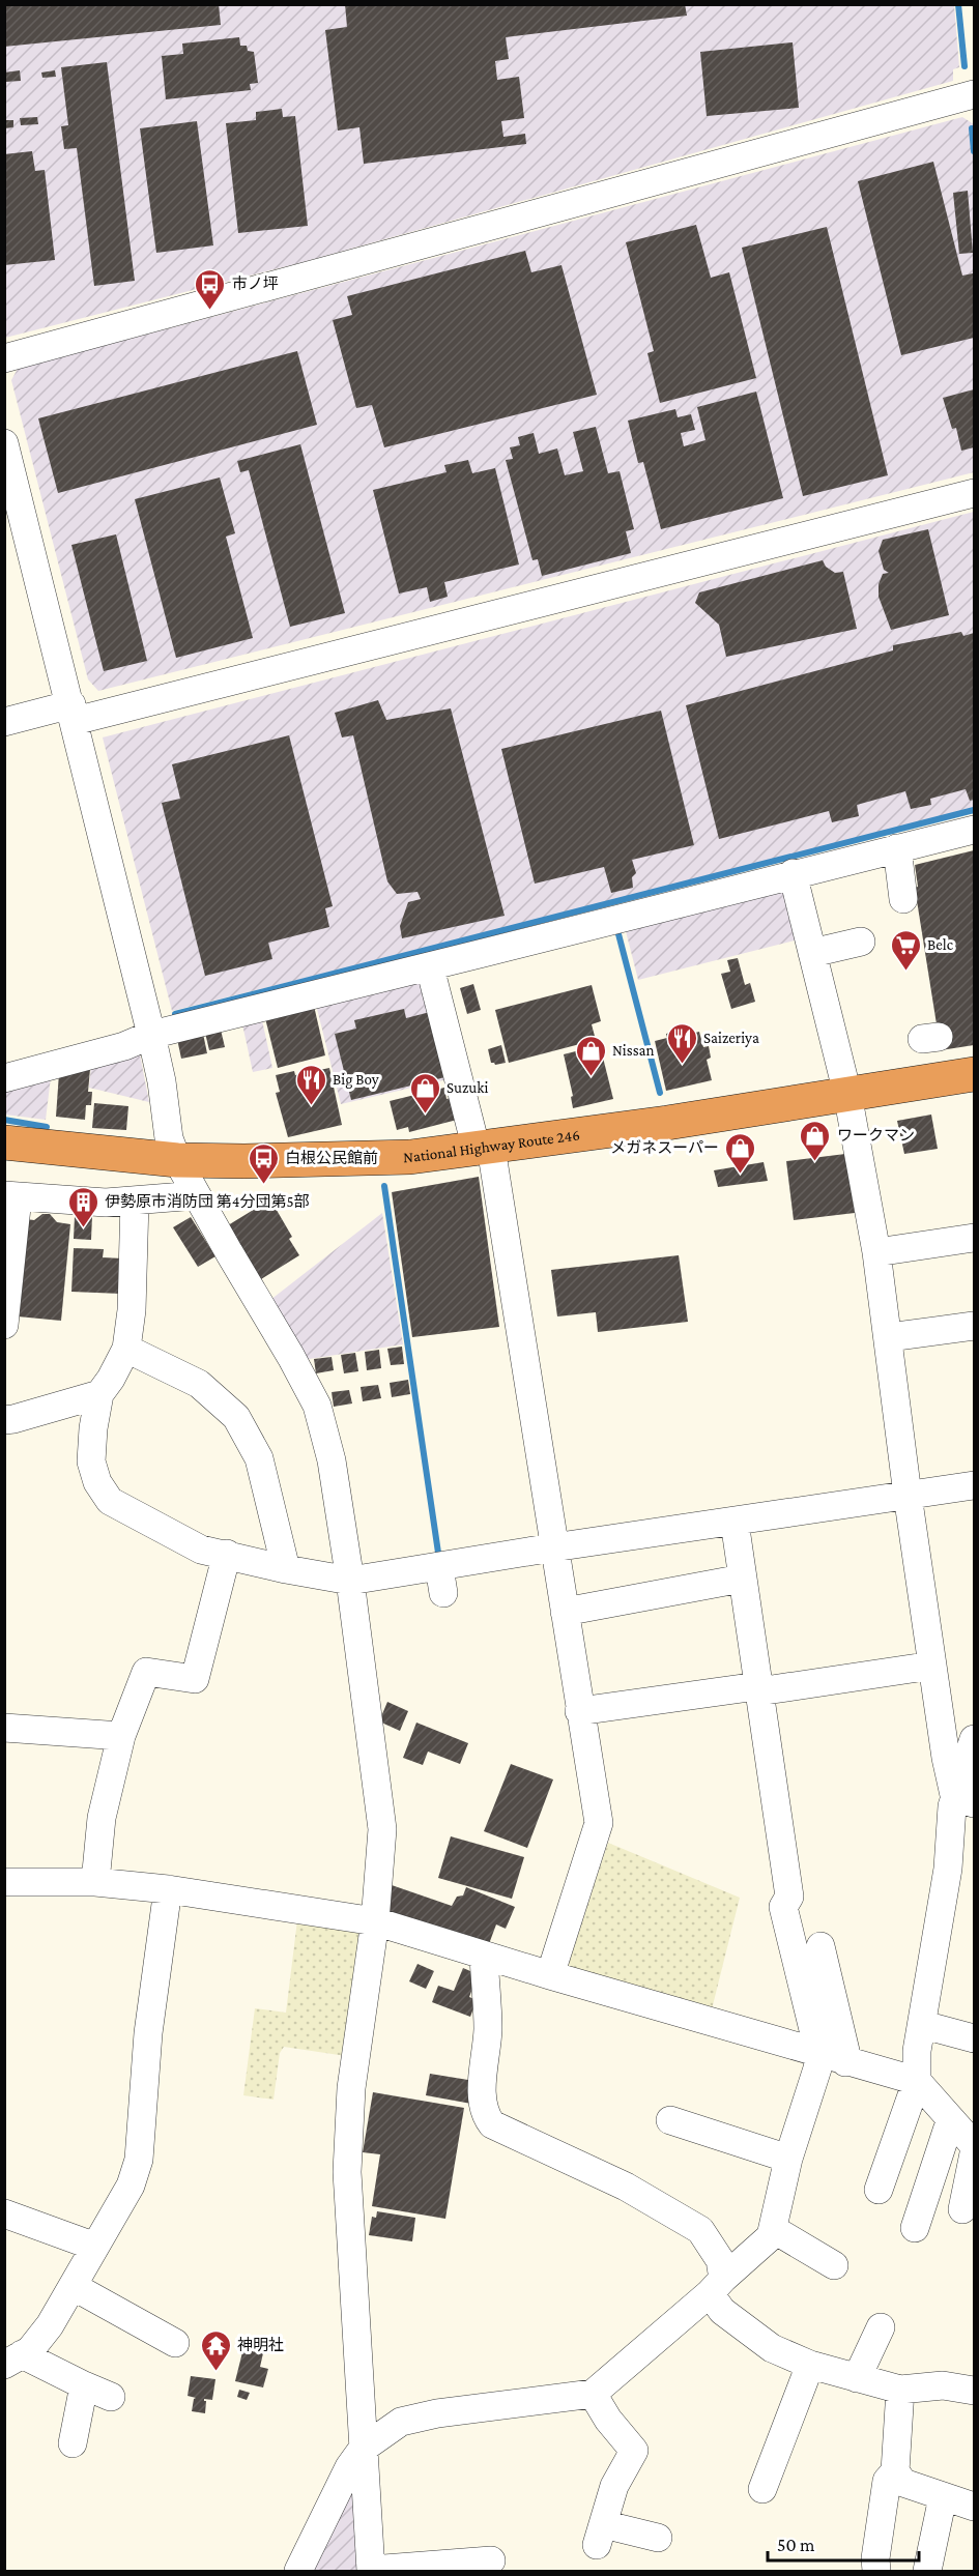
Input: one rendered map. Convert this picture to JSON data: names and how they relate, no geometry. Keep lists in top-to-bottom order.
{
  "streets": {
    "highway": ["National Highway Route 246"]
  },
  "places": {
    "bus stop": ["市ノ坪", "白根公民館前"],
    "supermarket": ["Belc"],
    "restaurant": ["Saizeriya", "Big Boy"],
    "shop": [
      "Nissan",
      "Suzuki",
      "ワークマン",
      "メガネスーパー"
    ],
    "building": ["伊勢原市消防団 第4分団第5部"],
    "temple": ["神明社"]
  },
  "scale_bar": "50 m"
}
